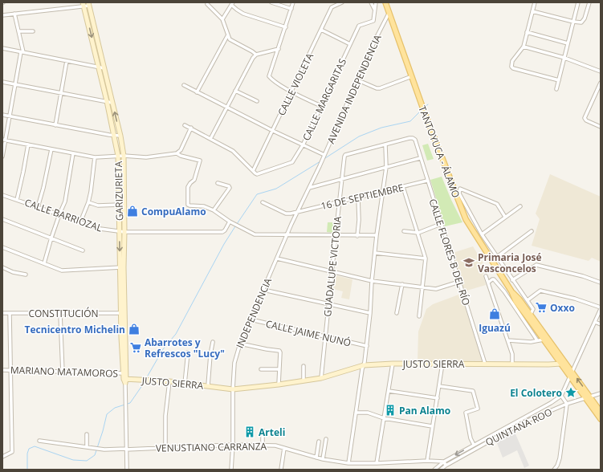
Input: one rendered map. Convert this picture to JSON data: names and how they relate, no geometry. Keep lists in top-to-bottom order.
{
  "streets": {
    "main road": ["TANTOYUCA - ÁLAMO", "GARIZURIETA", "JUSTO SIERRA"],
    "street": [
      "CALLE VIOLETA",
      "AVENIDA INDEPENDENCIA",
      "CALLE MARGARITAS",
      "16 DE SEPTIEMBRE",
      "CALLE BARRIOZAL",
      "CALLE FLORES B DEL RÍO",
      "GUADALUPE VICTORIA",
      "CONSTITUCIÓN",
      "INDEPENDENCIA",
      "CALLE JAIME NUNÓ",
      "MARIANO MATAMOROS",
      "QUINTANA ROO",
      "VENUSTIANO CARRANZA"
    ]
  },
  "crossings": [
    ["CALLE VIOLETA", "CALLE MARGARITAS"],
    ["AVENIDA INDEPENDENCIA", "TANTOYUCA - ÁLAMO"],
    ["AVENIDA INDEPENDENCIA", "INDEPENDENCIA"],
    ["TANTOYUCA - ÁLAMO", "JUSTO SIERRA"],
    ["GARIZURIETA", "CALLE BARRIOZAL"],
    ["GARIZURIETA", "CONSTITUCIÓN"],
    ["GARIZURIETA", "JUSTO SIERRA"],
    ["GARIZURIETA", "MARIANO MATAMOROS"],
    ["GARIZURIETA", "VENUSTIANO CARRANZA"],
    ["16 DE SEPTIEMBRE", "CALLE FLORES B DEL RÍO"],
    ["16 DE SEPTIEMBRE", "GUADALUPE VICTORIA"],
    ["16 DE SEPTIEMBRE", "INDEPENDENCIA"],
    ["CALLE FLORES B DEL RÍO", "GUADALUPE VICTORIA"],
    ["CALLE FLORES B DEL RÍO", "JUSTO SIERRA"],
    ["GUADALUPE VICTORIA", "CALLE JAIME NUNÓ"],
    ["GUADALUPE VICTORIA", "JUSTO SIERRA"],
    ["INDEPENDENCIA", "CALLE JAIME NUNÓ"],
    ["INDEPENDENCIA", "JUSTO SIERRA"],
    ["INDEPENDENCIA", "VENUSTIANO CARRANZA"],
    ["QUINTANA ROO", "VENUSTIANO CARRANZA"]
  ],
  "places": {
    "shop": ["CompuAlamo", "Iguazú", "Tecnicentro Michelin"],
    "school or university": ["Primaria José Vasconcelos"],
    "supermarket": ["Oxxo", "Abarrotes y Refrescos \"Lucy\""],
    "place": ["El Colotero"],
    "building": ["Pan Alamo", "Arteli"]
  }
}
